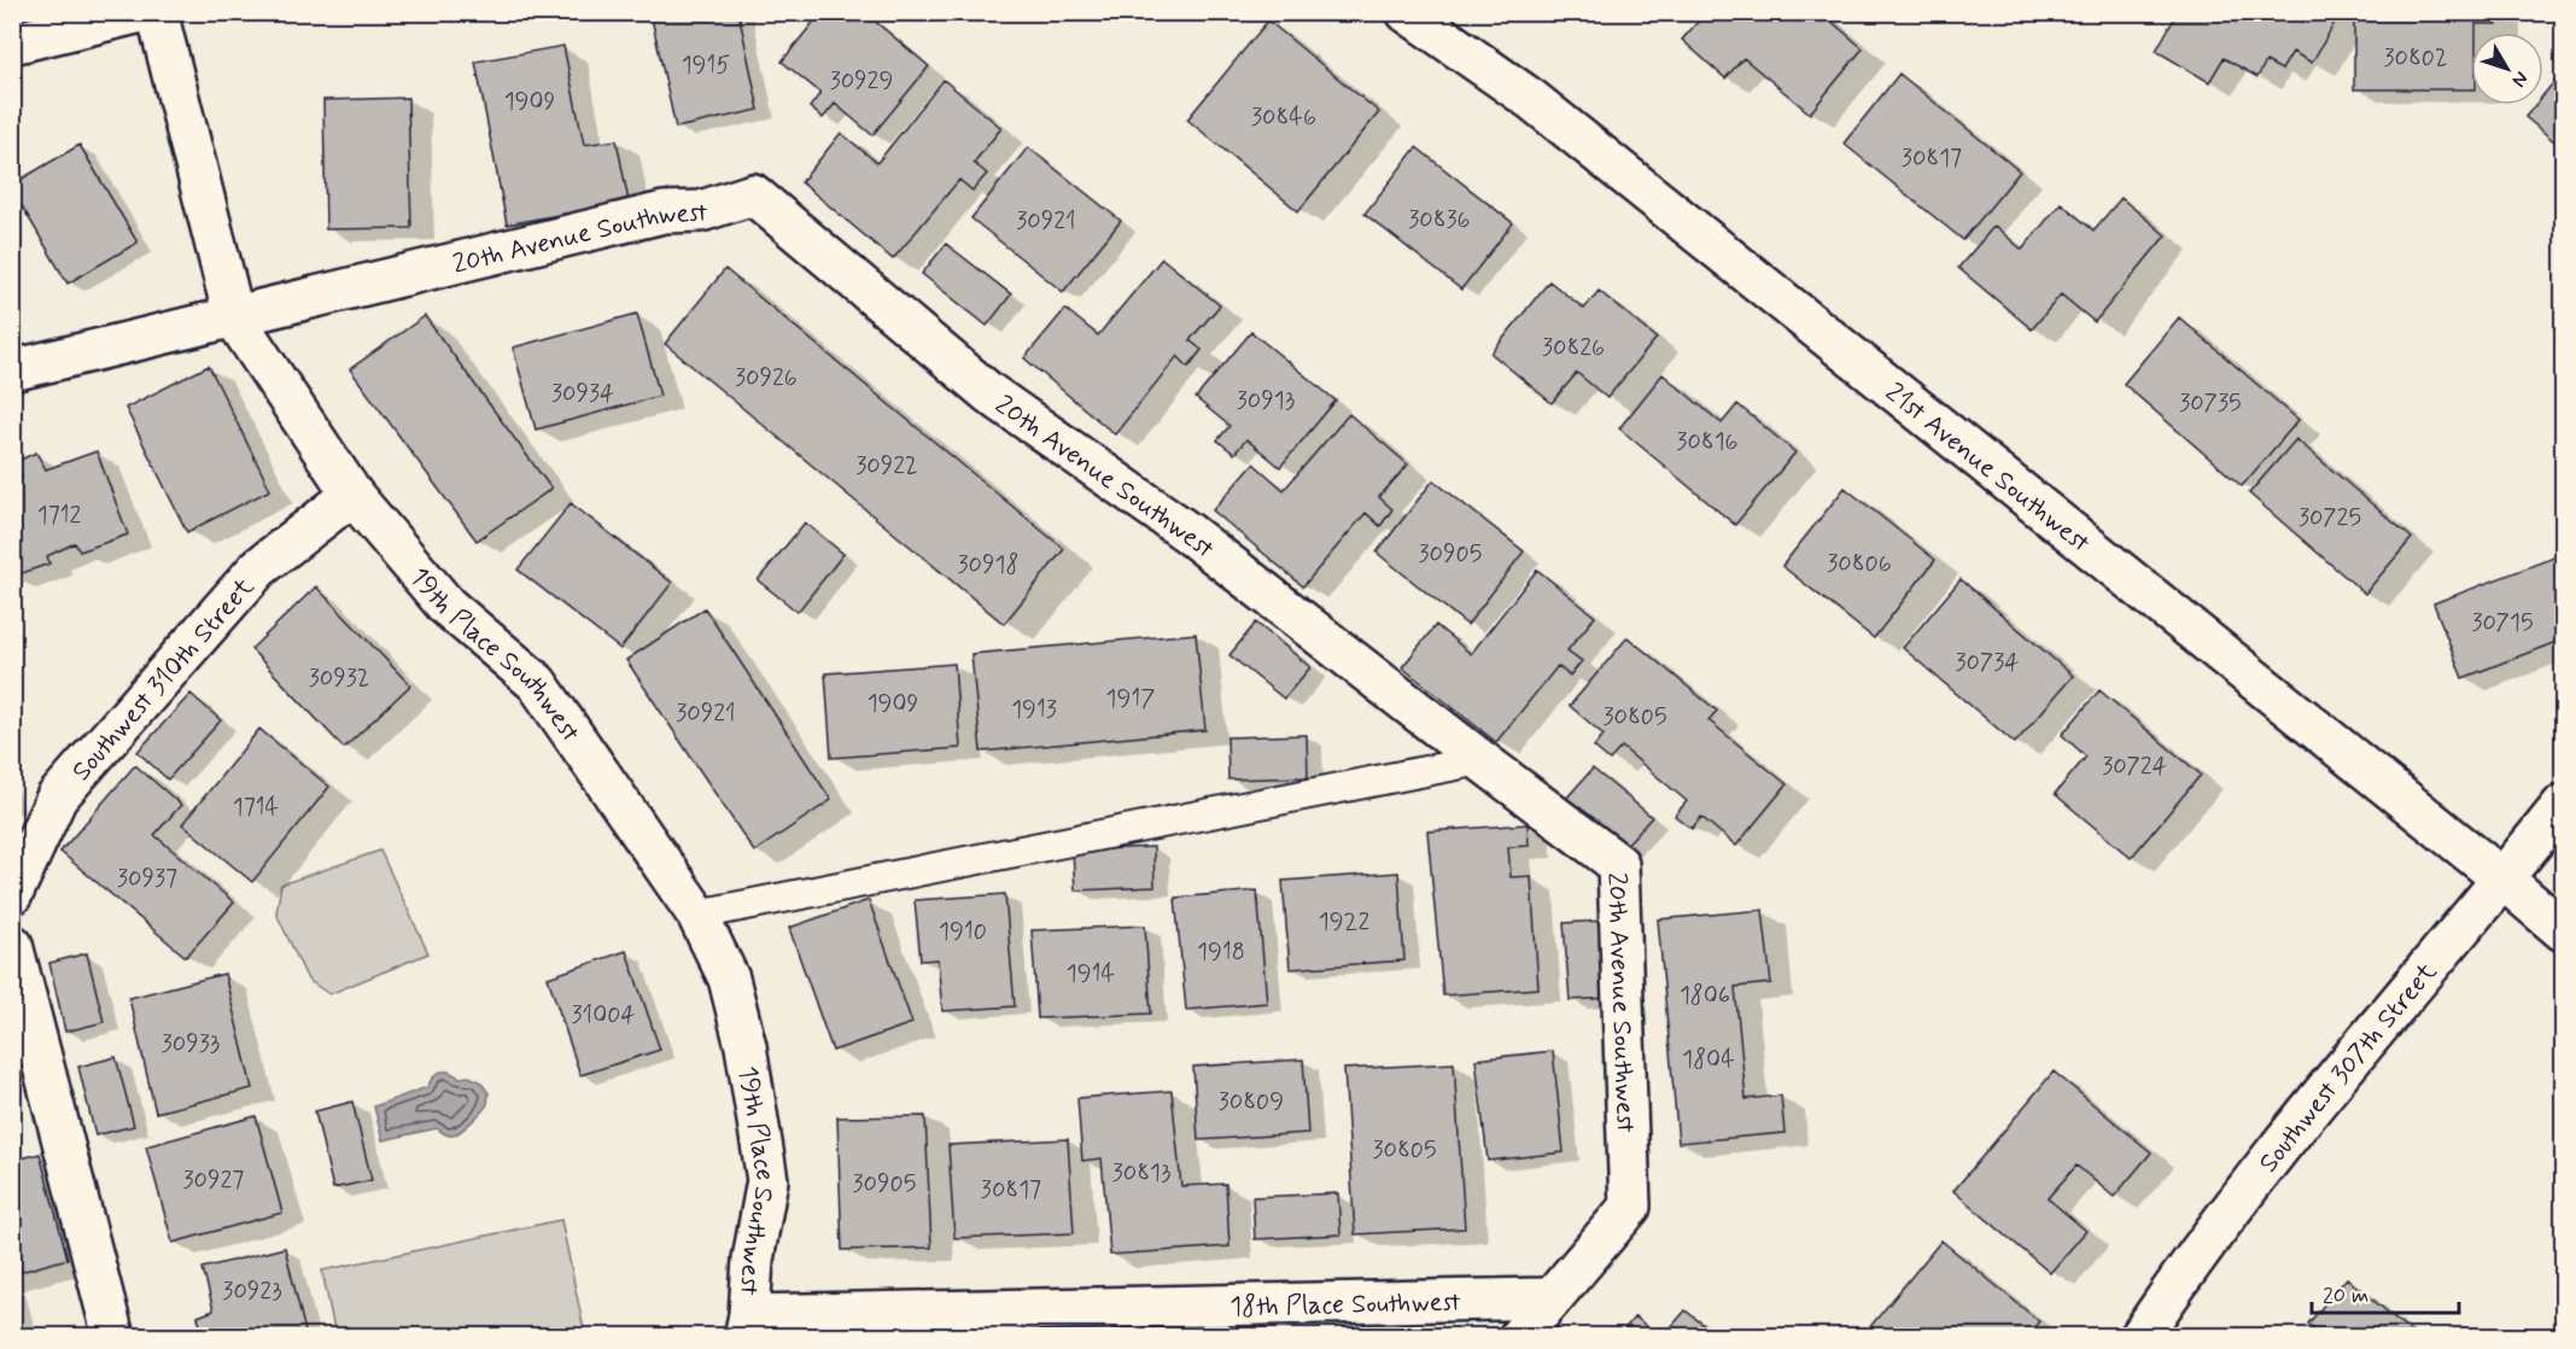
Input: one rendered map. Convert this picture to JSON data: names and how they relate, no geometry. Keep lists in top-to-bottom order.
{
  "streets": {
    "street": [
      "20th Avenue Southwest",
      "21st Avenue Southwest",
      "19th Place Southwest",
      "Southwest 310th Street",
      "Southwest 307th Street",
      "18th Place Southwest"
    ]
  },
  "crossings": [
    ["20th Avenue Southwest", "19th Place Southwest"],
    ["20th Avenue Southwest", "18th Place Southwest"],
    ["21st Avenue Southwest", "Southwest 307th Street"],
    ["19th Place Southwest", "Southwest 310th Street"],
    ["19th Place Southwest", "18th Place Southwest"]
  ],
  "house_numbers": [
    "30802",
    "1915",
    "30929",
    "1909",
    "30846",
    "30817",
    "30836",
    "30921",
    "30826",
    "30926",
    "30934",
    "30913",
    "30735",
    "30816",
    "30922",
    "1712",
    "30725",
    "30905",
    "30806",
    "30918",
    "30715",
    "30734",
    "30932",
    "1917",
    "1909",
    "1913",
    "30921",
    "30805",
    "30724",
    "1714",
    "30937",
    "1922",
    "1910",
    "1918",
    "1914",
    "1806",
    "31004",
    "30933",
    "1804",
    "30809",
    "30805",
    "30813",
    "30927",
    "30905",
    "30817",
    "30923"
  ],
  "scale_bar": "20 m",
  "north": "bottom right"
}
